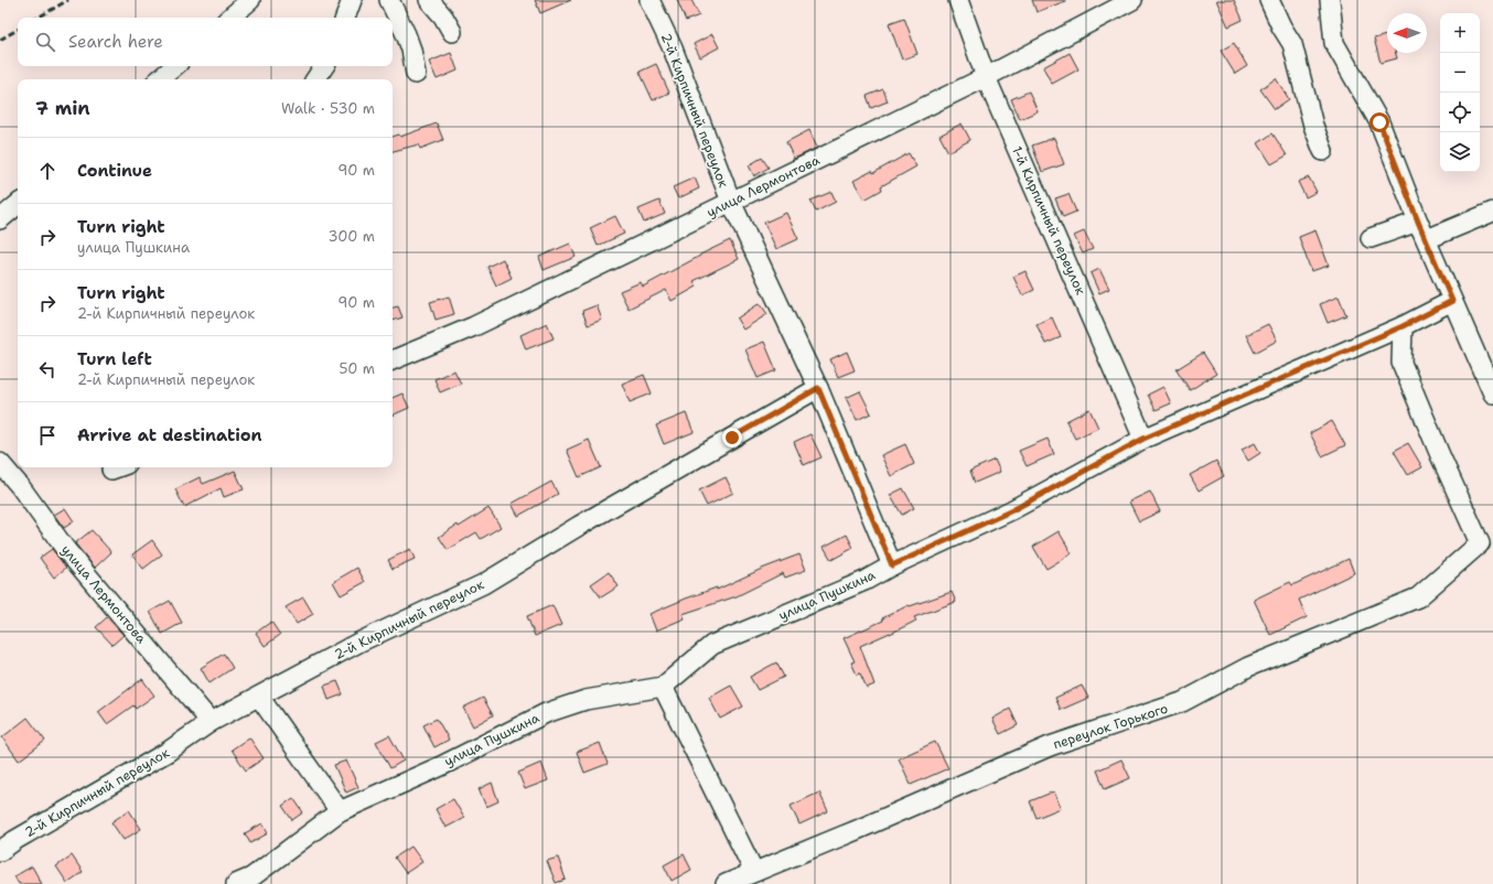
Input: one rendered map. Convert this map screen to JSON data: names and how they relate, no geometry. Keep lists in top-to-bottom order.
{
  "streets": {
    "street": [
      "2-й Кирпичный переулок",
      "улица Лермонтова",
      "1-й Кирпичный переулок",
      "улица Пушкина",
      "переулок Горького"
    ]
  },
  "crossings": [
    ["2-й Кирпичный переулок", "улица Лермонтова"],
    ["2-й Кирпичный переулок", "улица Пушкина"],
    ["улица Лермонтова", "1-й Кирпичный переулок"],
    ["1-й Кирпичный переулок", "улица Пушкина"],
    ["улица Пушкина", "переулок Горького"]
  ],
  "north": "left",
  "page": {
    "map_buttons": ["+", "−"],
    "search": "Search here",
    "heading": ["7 min", "Walk · 530 m"],
    "list": [
      ["Continue", "90 m"],
      ["Turn right", "улица Пушкина", "300 m"],
      ["Turn right", "2-й Кирпичный переулок", "90 m"],
      ["Turn left", "2-й Кирпичный переулок", "50 m"],
      "Arrive at destination"
    ]
  }
}
